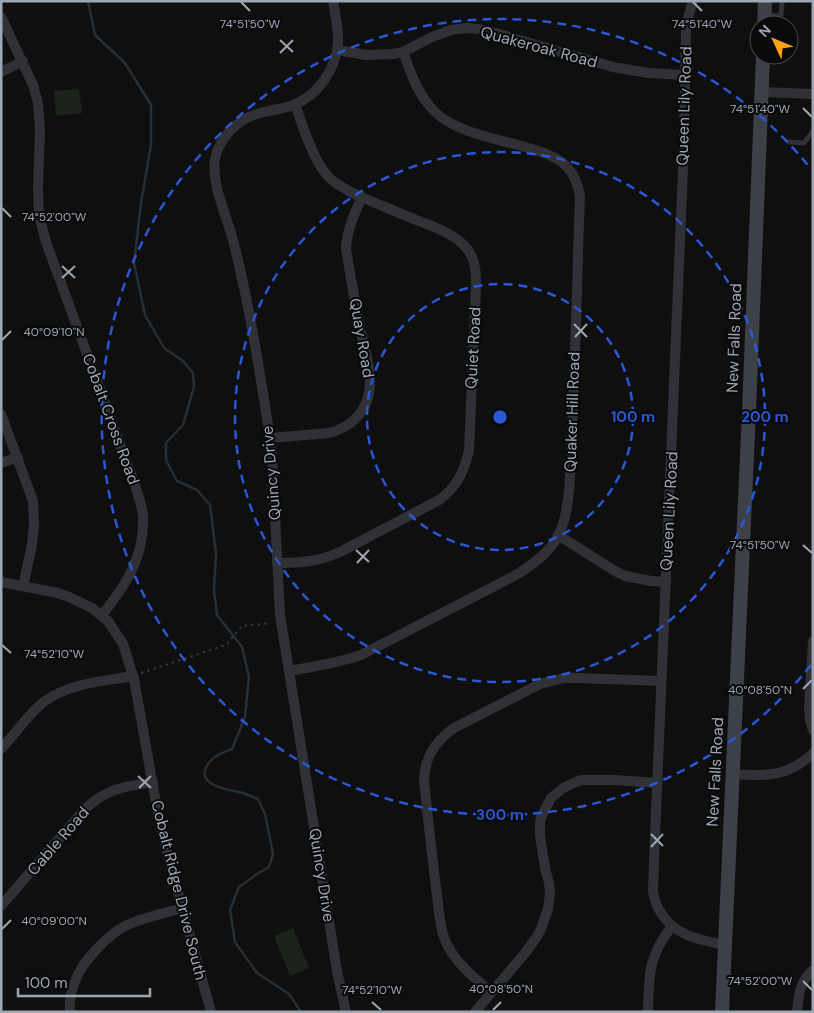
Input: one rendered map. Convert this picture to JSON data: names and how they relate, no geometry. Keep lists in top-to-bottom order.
{
  "streets": {
    "main road": ["New Falls Road"],
    "street": [
      "Quakeroak Road",
      "Queen Lily Road",
      "Quay Road",
      "Quiet Road",
      "Quaker Hill Road",
      "Cobalt Cross Road",
      "Quincy Drive",
      "Cable Road",
      "Cobalt Ridge Drive South"
    ]
  },
  "crossings": [
    ["Quakeroak Road", "Queen Lily Road"],
    ["Quakeroak Road", "Quaker Hill Road"],
    ["Quakeroak Road", "Quincy Drive"],
    ["Quay Road", "Quiet Road"],
    ["Quay Road", "Quincy Drive"],
    ["Quiet Road", "Quincy Drive"],
    ["Quaker Hill Road", "Quincy Drive"],
    ["Cobalt Cross Road", "Cobalt Ridge Drive South"],
    ["Cable Road", "Cobalt Ridge Drive South"]
  ],
  "scale_bar": "100 m",
  "north": "top left",
  "coordinates": [
    "74°51'50\"W",
    "74°51'40\"W",
    "74°52'00\"W",
    "40°09'10\"N",
    "74°52'10\"W",
    "40°08'50\"N",
    "40°09'00\"N"
  ],
  "rings": ["100 m", "200 m", "300 m"]
}
